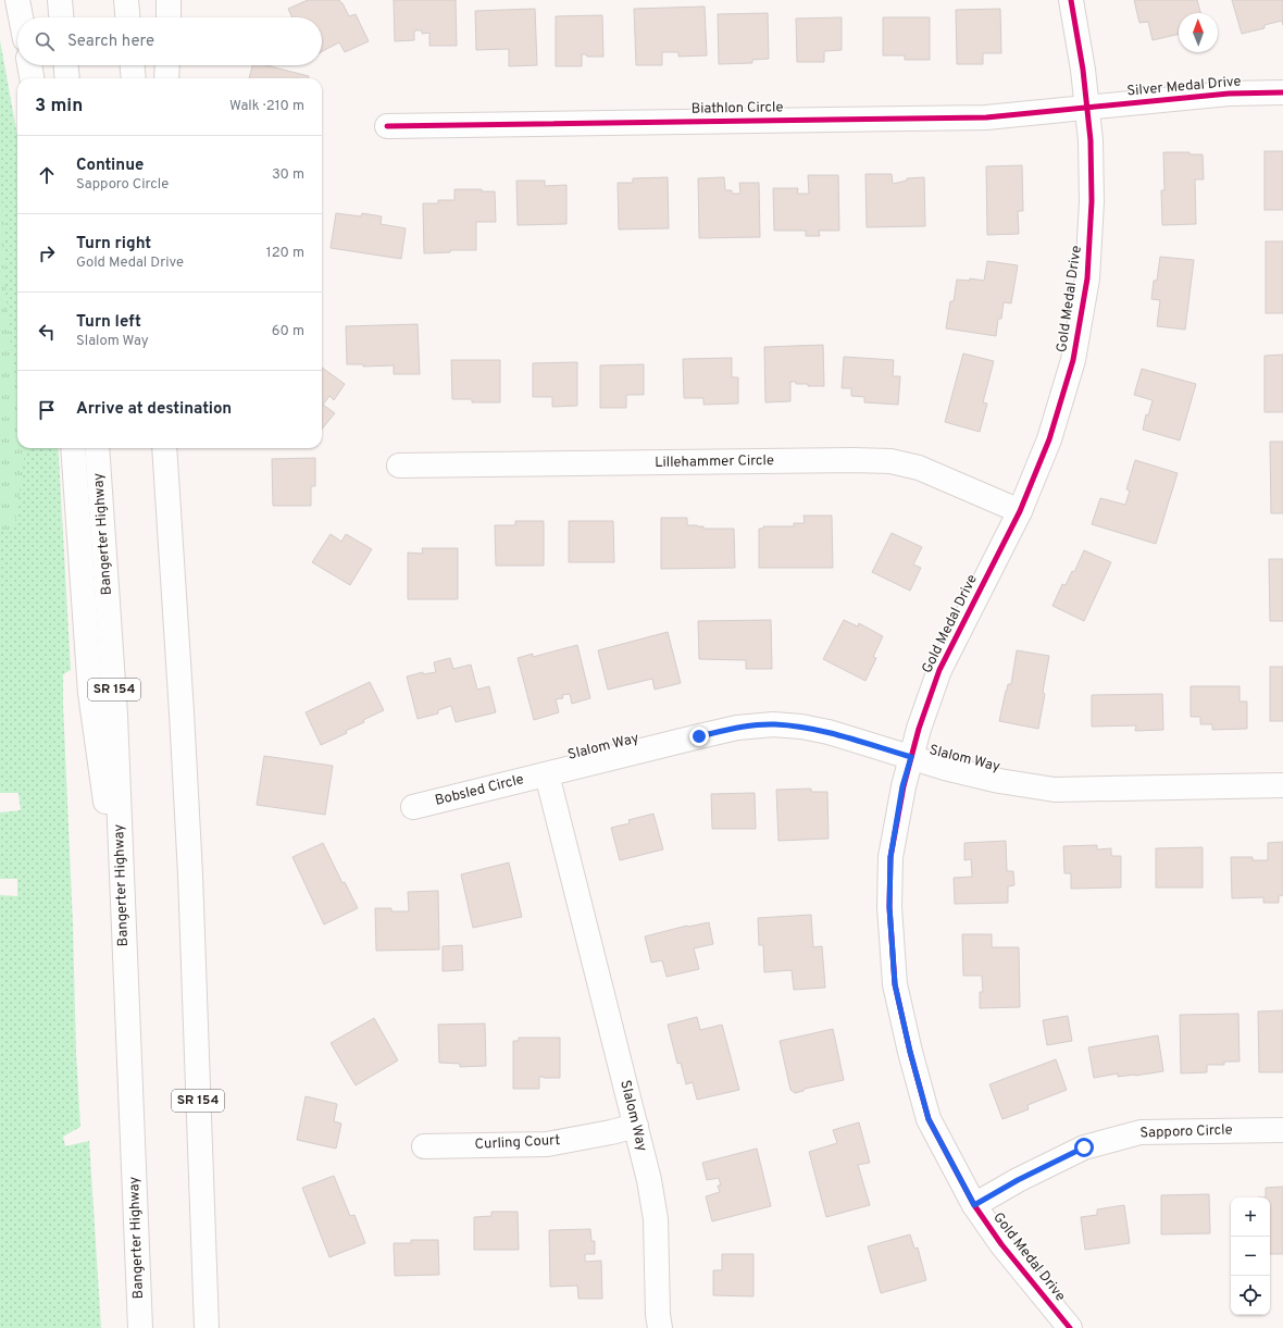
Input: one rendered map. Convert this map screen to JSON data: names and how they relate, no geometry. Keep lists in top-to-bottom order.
{
  "streets": {
    "main road": [
      "Silver Medal Drive",
      "Biathlon Circle",
      "Gold Medal Drive",
      "Lillehammer Circle",
      "Bangerter Highway",
      "SR 154",
      "Slalom Way",
      "Bobsled Circle",
      "Sapporo Circle",
      "Curling Court"
    ]
  },
  "crossings": [
    ["Silver Medal Drive", "Biathlon Circle"],
    ["Silver Medal Drive", "Gold Medal Drive"],
    ["Biathlon Circle", "Gold Medal Drive"],
    ["Gold Medal Drive", "Lillehammer Circle"],
    ["Gold Medal Drive", "Slalom Way"],
    ["Gold Medal Drive", "Sapporo Circle"],
    ["Slalom Way", "Bobsled Circle"],
    ["Slalom Way", "Curling Court"]
  ],
  "north": "top",
  "page": {
    "search": "Search here",
    "heading": ["3 min", "Walk · 210 m"],
    "list": [
      ["Continue", "Sapporo Circle", "30 m"],
      ["Turn right", "Gold Medal Drive", "120 m"],
      ["Turn left", "Slalom Way", "60 m"],
      "Arrive at destination"
    ],
    "map_buttons": ["+", "−"]
  }
}
